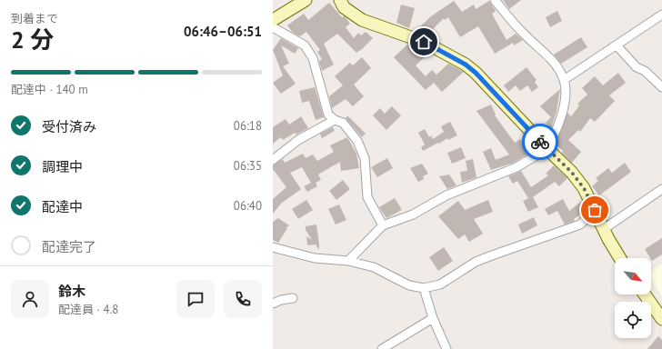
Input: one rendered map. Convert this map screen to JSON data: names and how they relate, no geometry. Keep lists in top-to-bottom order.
{
  "north": "bottom right",
  "page": {
    "heading": ["2 分", "到着まで", "06:46–06:51"],
    "panel": ["鈴木", "配達員 · 4.8"],
    "bar": "配達中 · 140 m",
    "list": [
      ["受付済み", "06:18"],
      ["調理中", "06:35"],
      ["配達中", "06:40"],
      "配達完了"
    ]
  }
}
